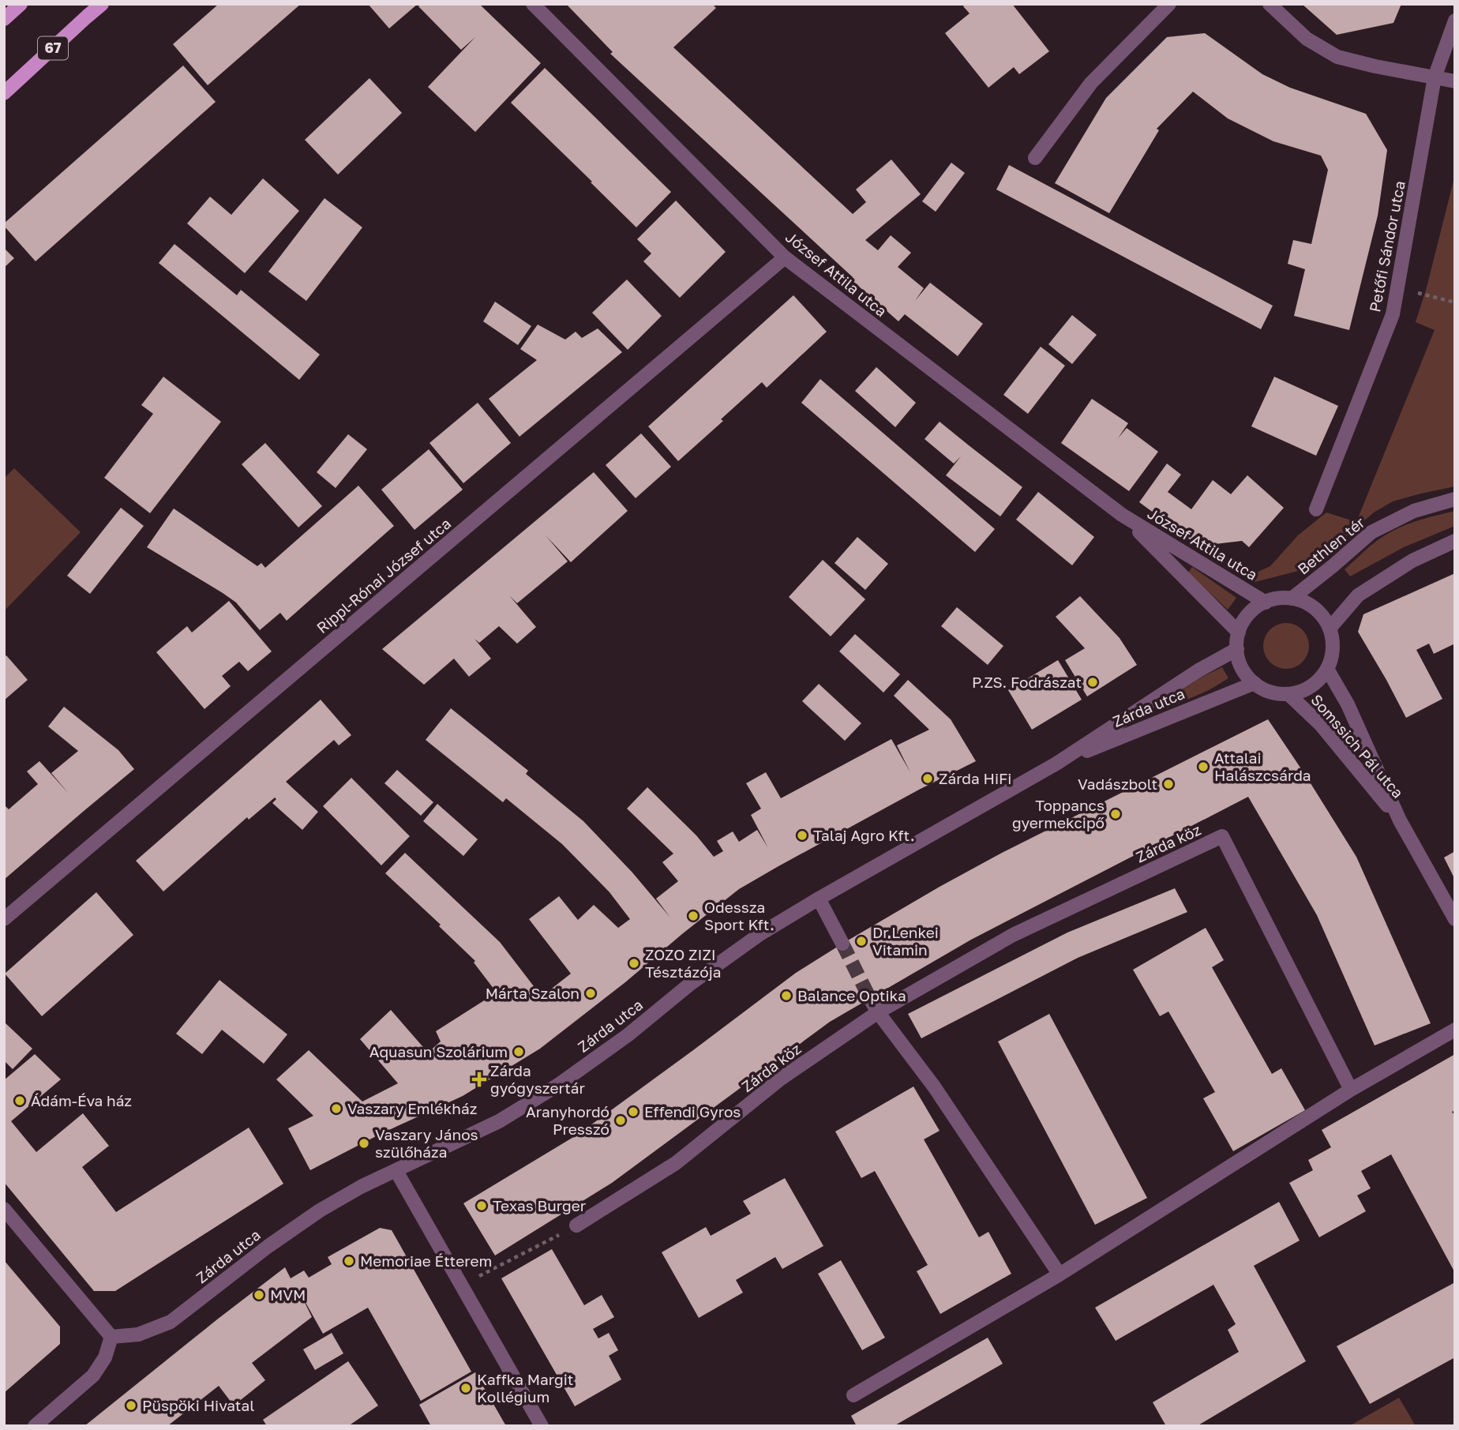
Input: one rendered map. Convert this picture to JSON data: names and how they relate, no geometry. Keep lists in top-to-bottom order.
{
  "streets": {
    "main road": ["67"],
    "street": [
      "Petőfi Sándor utca",
      "József Attila utca",
      "Bethlen tér",
      "Rippl-Rónai József utca",
      "Zárda utca",
      "Somssich Pál utca",
      "Zárda köz"
    ]
  },
  "crossings": [
    ["József Attila utca", "Bethlen tér"],
    ["József Attila utca", "Rippl-Rónai József utca"],
    ["József Attila utca", "Zárda utca"],
    ["József Attila utca", "Somssich Pál utca"],
    ["Bethlen tér", "Zárda utca"],
    ["Bethlen tér", "Somssich Pál utca"],
    ["Zárda utca", "Somssich Pál utca"]
  ],
  "places": {
    "other": [
      "P.ZS. Fodrászat",
      "Attalai Halászcsárda",
      "Zárda HiFi",
      "Vadászbolt",
      "Toppancs gyermekcipő",
      "Talaj Agro Kft.",
      "Odessza Sport Kft.",
      "Dr.Lenkei Vitamin",
      "ZOZO ZIZI Tésztázója",
      "Márta Szalon",
      "Balance Optika",
      "Aquasun Szolárium",
      "Ádám-Éva ház",
      "Vaszary Emlékház",
      "Effendi Gyros",
      "Aranyhordó Presszó",
      "Vaszary János szülőháza",
      "Texas Burger",
      "Memoriae Étterem",
      "MVM",
      "Kaffka Margit Kollégium",
      "Püspöki Hivatal"
    ],
    "health": ["Zárda gyógyszertár"]
  }
}
